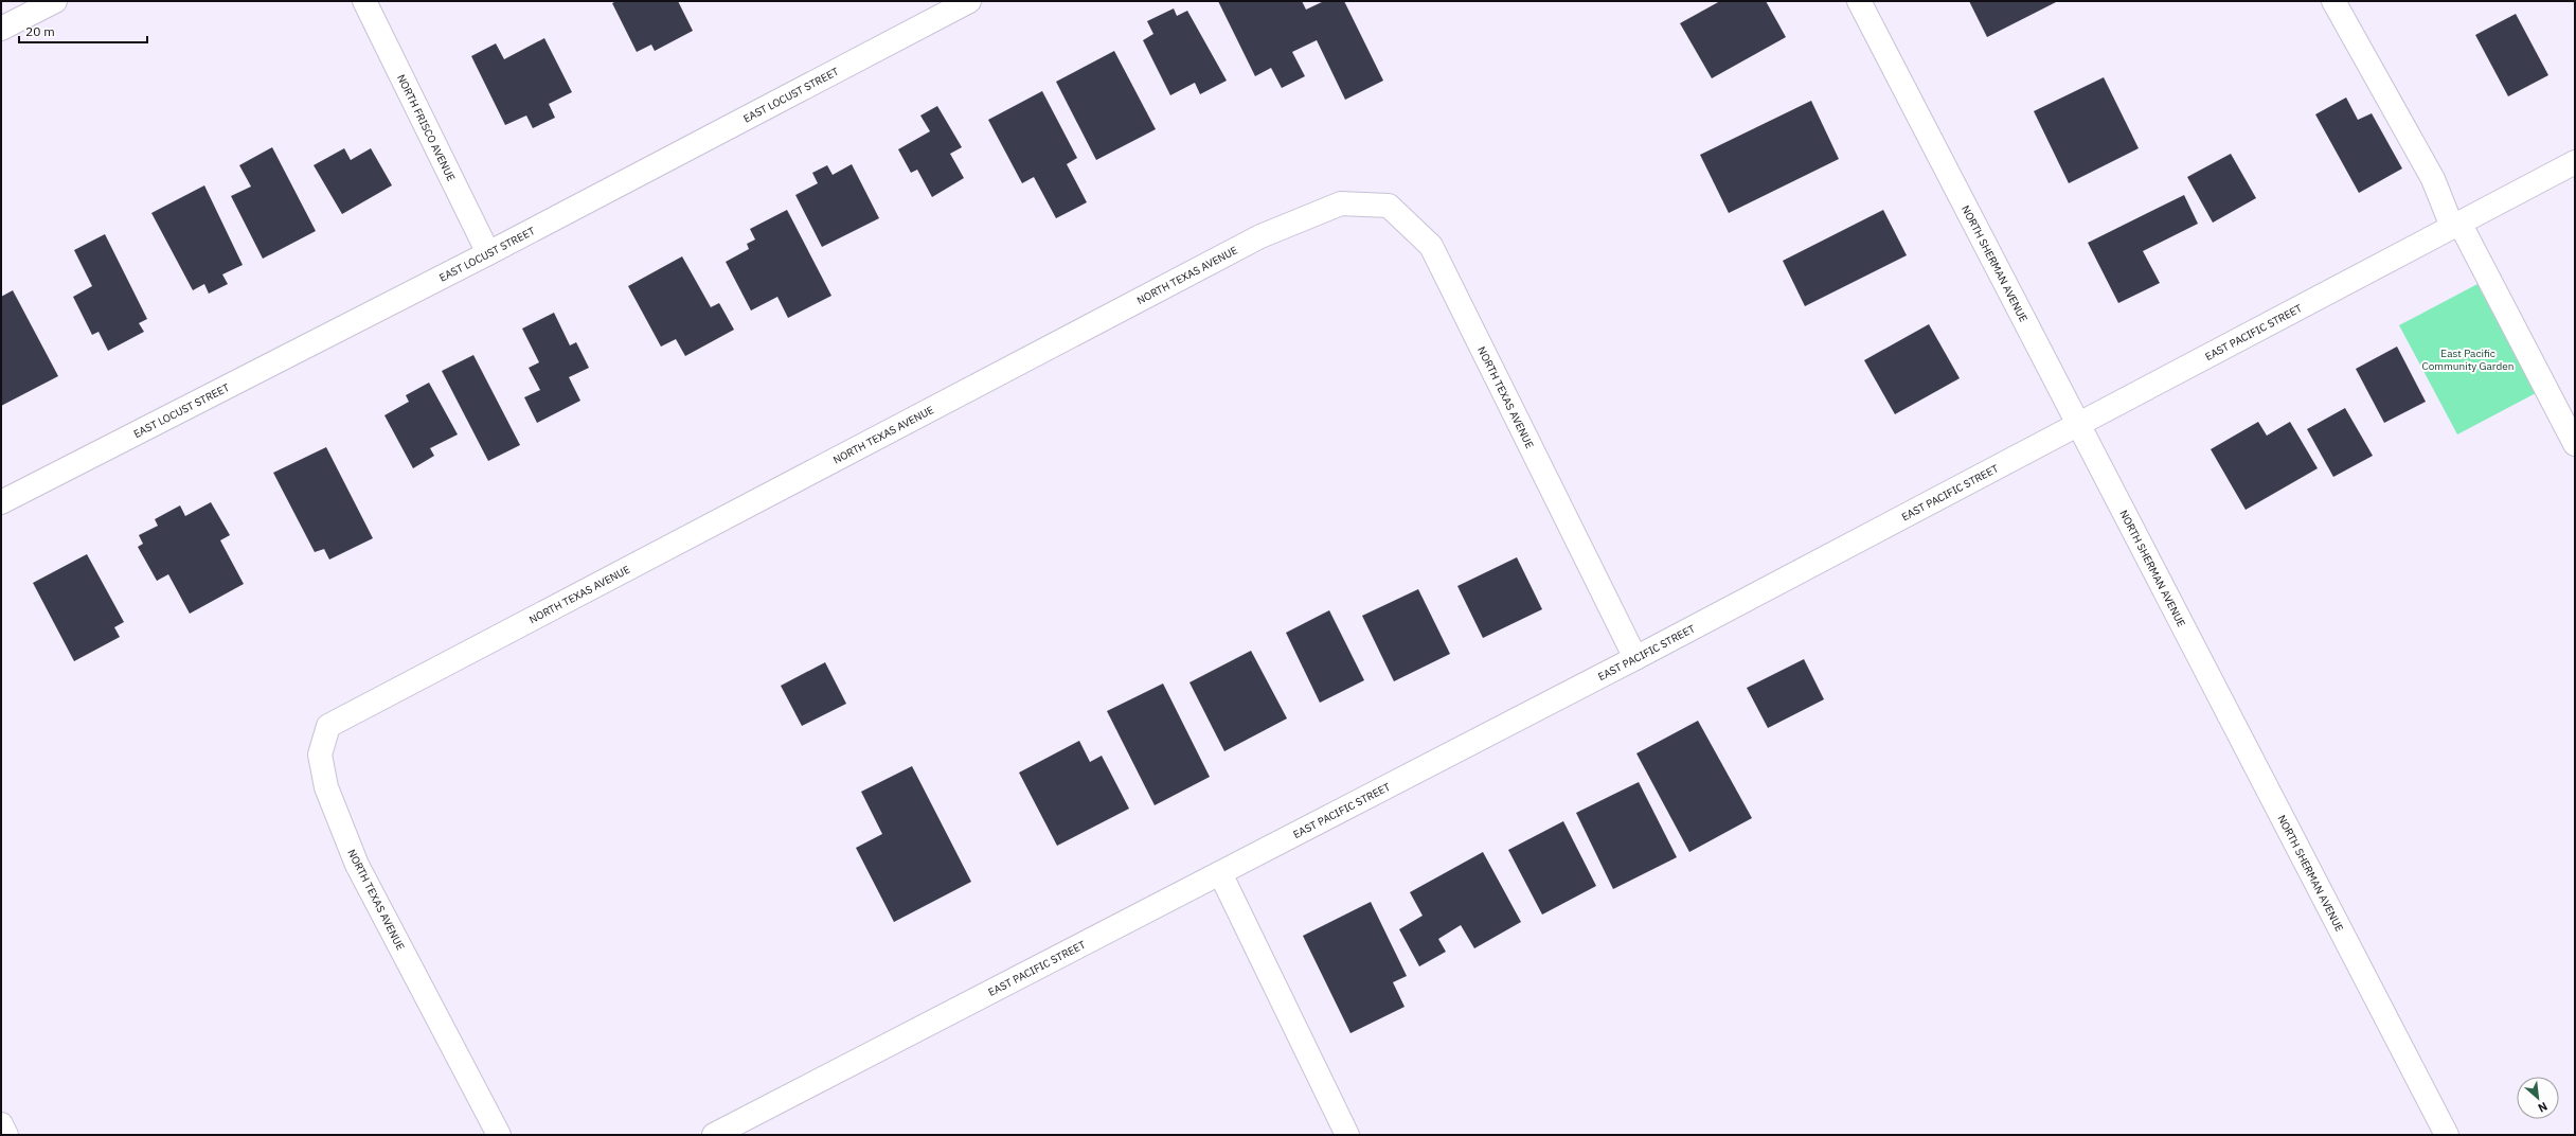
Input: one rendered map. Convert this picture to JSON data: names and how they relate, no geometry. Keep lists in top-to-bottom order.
{
  "streets": {
    "street": [
      "EAST LOCUST STREET",
      "NORTH FRISCO AVENUE",
      "NORTH SHERMAN AVENUE",
      "NORTH TEXAS AVENUE",
      "EAST PACIFIC STREET"
    ]
  },
  "crossings": [
    ["EAST LOCUST STREET", "NORTH FRISCO AVENUE"],
    ["NORTH SHERMAN AVENUE", "EAST PACIFIC STREET"],
    ["NORTH TEXAS AVENUE", "EAST PACIFIC STREET"]
  ],
  "parks": ["East Pacific Community Garden"],
  "scale_bar": "20 m",
  "north": "bottom right"
}
